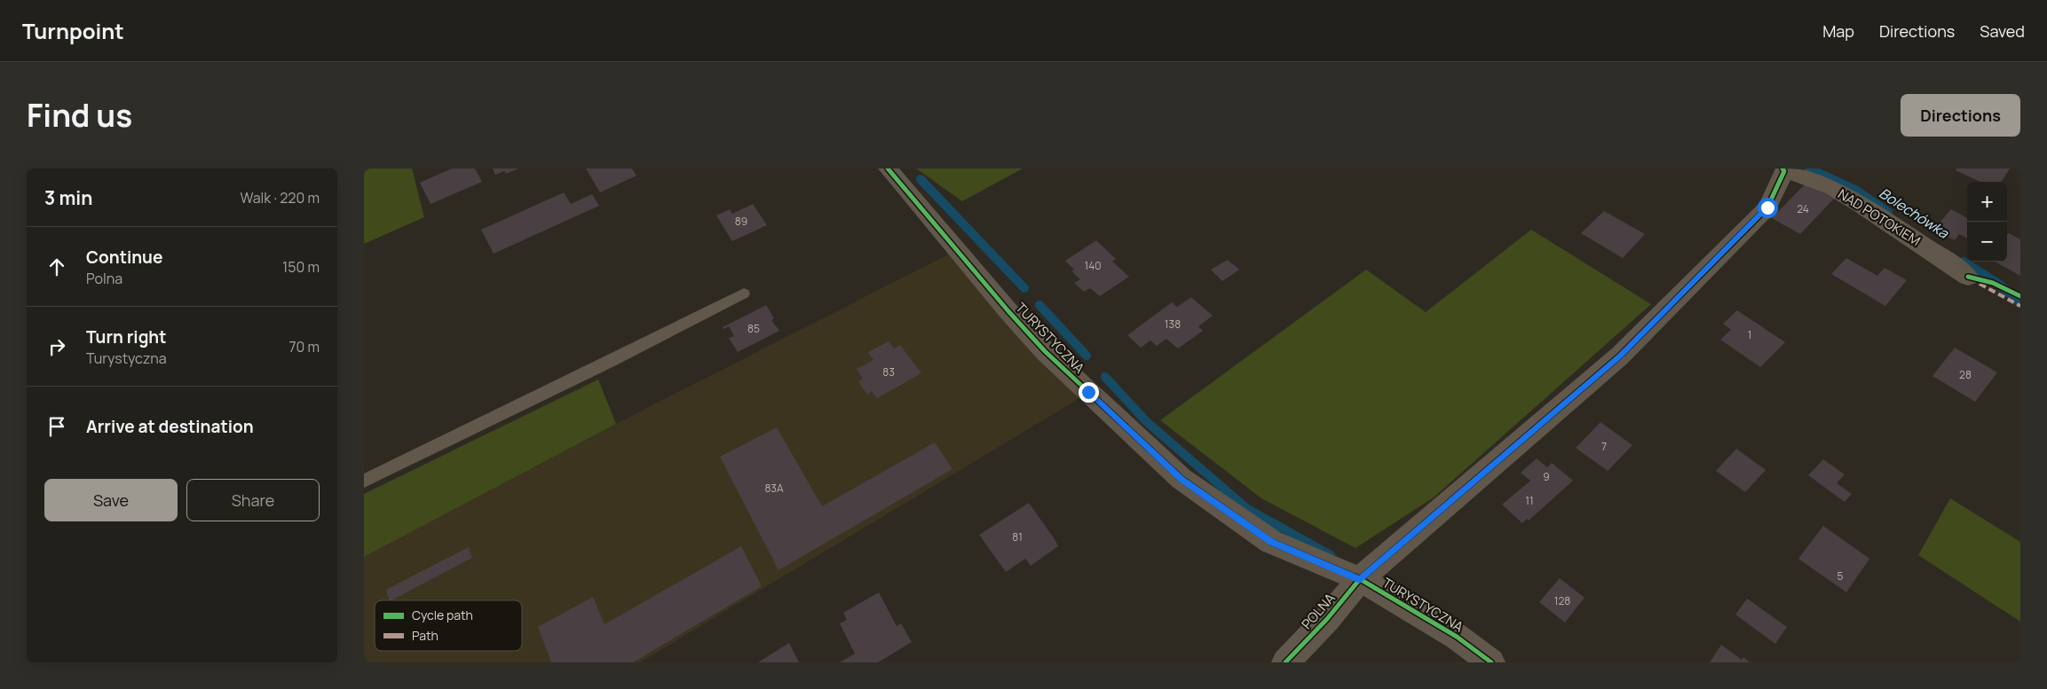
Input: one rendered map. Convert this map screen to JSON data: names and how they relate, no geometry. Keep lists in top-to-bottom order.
{
  "streets": {
    "street": ["NAD POTOKIEM", "TURYSTYCZNA", "POLNA"]
  },
  "crossings": [
    ["NAD POTOKIEM", "POLNA"],
    ["TURYSTYCZNA", "POLNA"]
  ],
  "water": ["Bolechówka"],
  "house_numbers": [
    "24",
    "89",
    "140",
    "138",
    "85",
    "1",
    "83",
    "28",
    "7",
    "9",
    "83A",
    "11",
    "81",
    "5",
    "128"
  ],
  "legend": ["Cycle path", "Path"],
  "page": {
    "header": "Turnpoint",
    "nav": ["Map", "Directions", "Saved"],
    "title": "Find us",
    "buttons": [
      "Directions",
      ["Save", "Share"]
    ],
    "heading": ["3 min", "Walk · 220 m"],
    "map_buttons": ["+", "−"],
    "list": [
      ["Continue", "Polna", "150 m"],
      ["Turn right", "Turystyczna", "70 m"],
      "Arrive at destination"
    ]
  }
}
